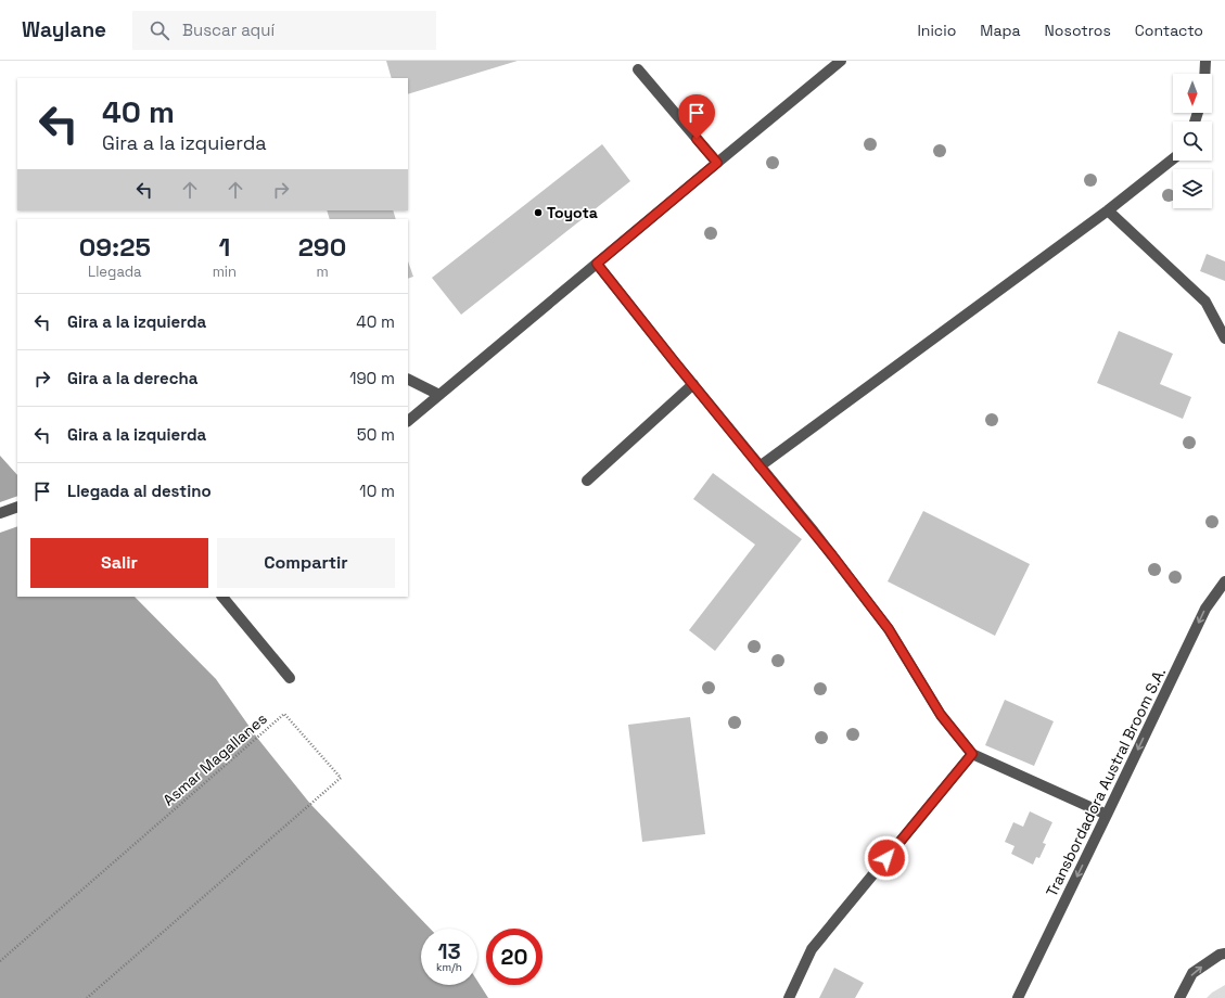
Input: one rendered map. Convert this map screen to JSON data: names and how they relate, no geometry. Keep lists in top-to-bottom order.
{
  "streets": {
    "lane": ["Transbordadora Austral Broom S.A."],
    "path": ["Asmar Magallanes"]
  },
  "one_way": ["Transbordadora Austral Broom S.A."],
  "places": ["Toyota"],
  "north": "bottom",
  "page": {
    "header": "Waylane",
    "search": "Buscar aquí",
    "nav": [
      "Inicio",
      "Mapa",
      "Nosotros",
      "Contacto"
    ],
    "turn": ["40 m", "Gira a la izquierda"],
    "eta": [
      "09:25",
      "Llegada",
      "1",
      "min",
      "290",
      "m"
    ],
    "list": [
      {
        "name": "Gira a la izquierda",
        "value": "40 m"
      },
      {
        "name": "Gira a la derecha",
        "value": "190 m"
      },
      {
        "name": "Gira a la izquierda",
        "value": "50 m"
      },
      {
        "name": "Llegada al destino",
        "value": "10 m"
      }
    ],
    "buttons": ["Salir", "Compartir"],
    "speed": "13 km/h",
    "limit": "20"
  }
}
